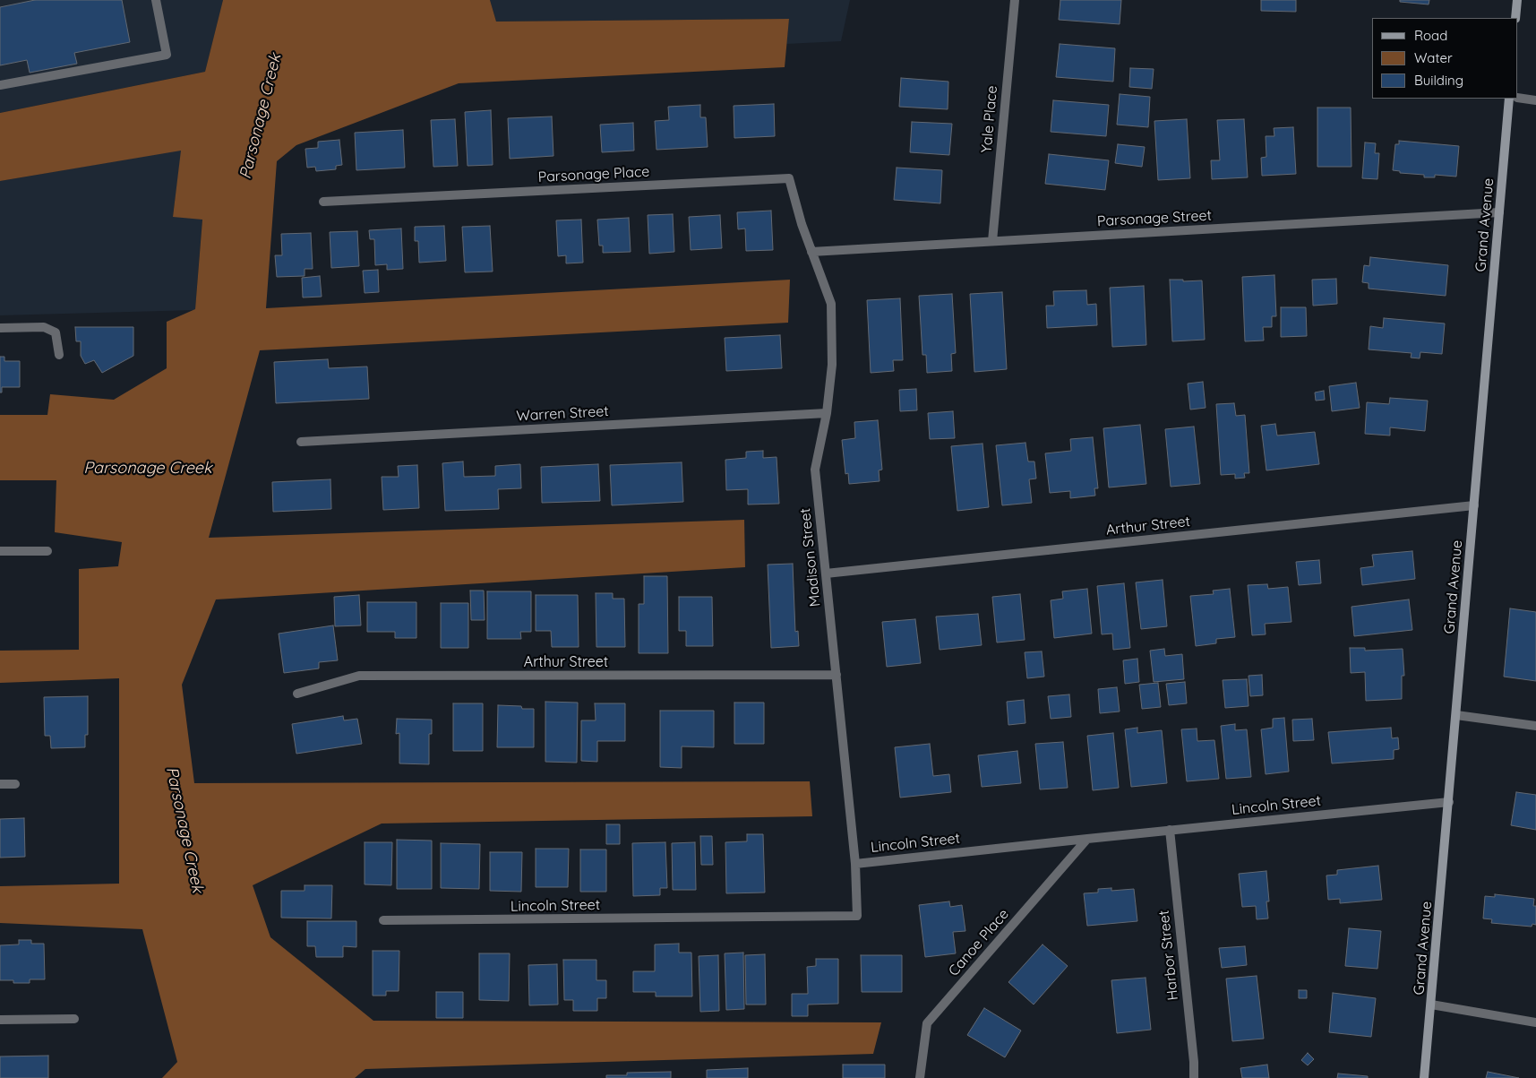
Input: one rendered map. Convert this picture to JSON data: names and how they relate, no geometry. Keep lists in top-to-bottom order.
{
  "streets": {
    "street": [
      "Yale Place",
      "Parsonage Place",
      "Parsonage Street",
      "Grand Avenue",
      "Warren Street",
      "Arthur Street",
      "Madison Street",
      "Lincoln Street",
      "Canoe Place",
      "Harbor Street"
    ]
  },
  "crossings": [
    ["Yale Place", "Parsonage Street"],
    ["Parsonage Place", "Parsonage Street"],
    ["Parsonage Place", "Madison Street"],
    ["Parsonage Street", "Grand Avenue"],
    ["Parsonage Street", "Madison Street"],
    ["Grand Avenue", "Arthur Street"],
    ["Grand Avenue", "Lincoln Street"],
    ["Warren Street", "Madison Street"],
    ["Arthur Street", "Madison Street"],
    ["Madison Street", "Lincoln Street"],
    ["Lincoln Street", "Canoe Place"],
    ["Lincoln Street", "Harbor Street"]
  ],
  "water": ["Parsonage Creek"],
  "legend": ["Road", "Water", "Building"]
}
